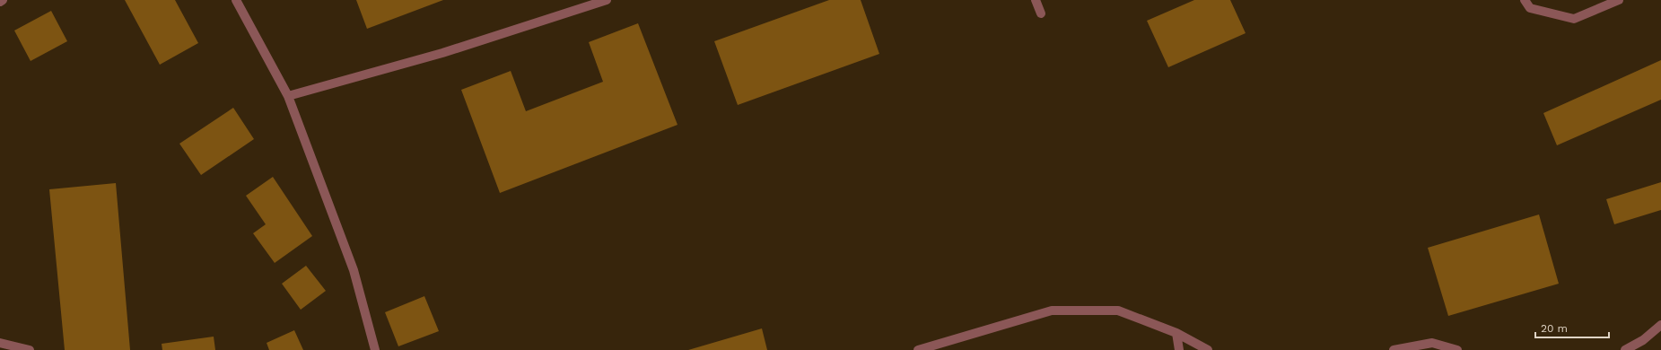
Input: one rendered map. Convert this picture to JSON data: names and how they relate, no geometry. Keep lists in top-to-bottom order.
{
  "scale_bar": "20 m"
}
